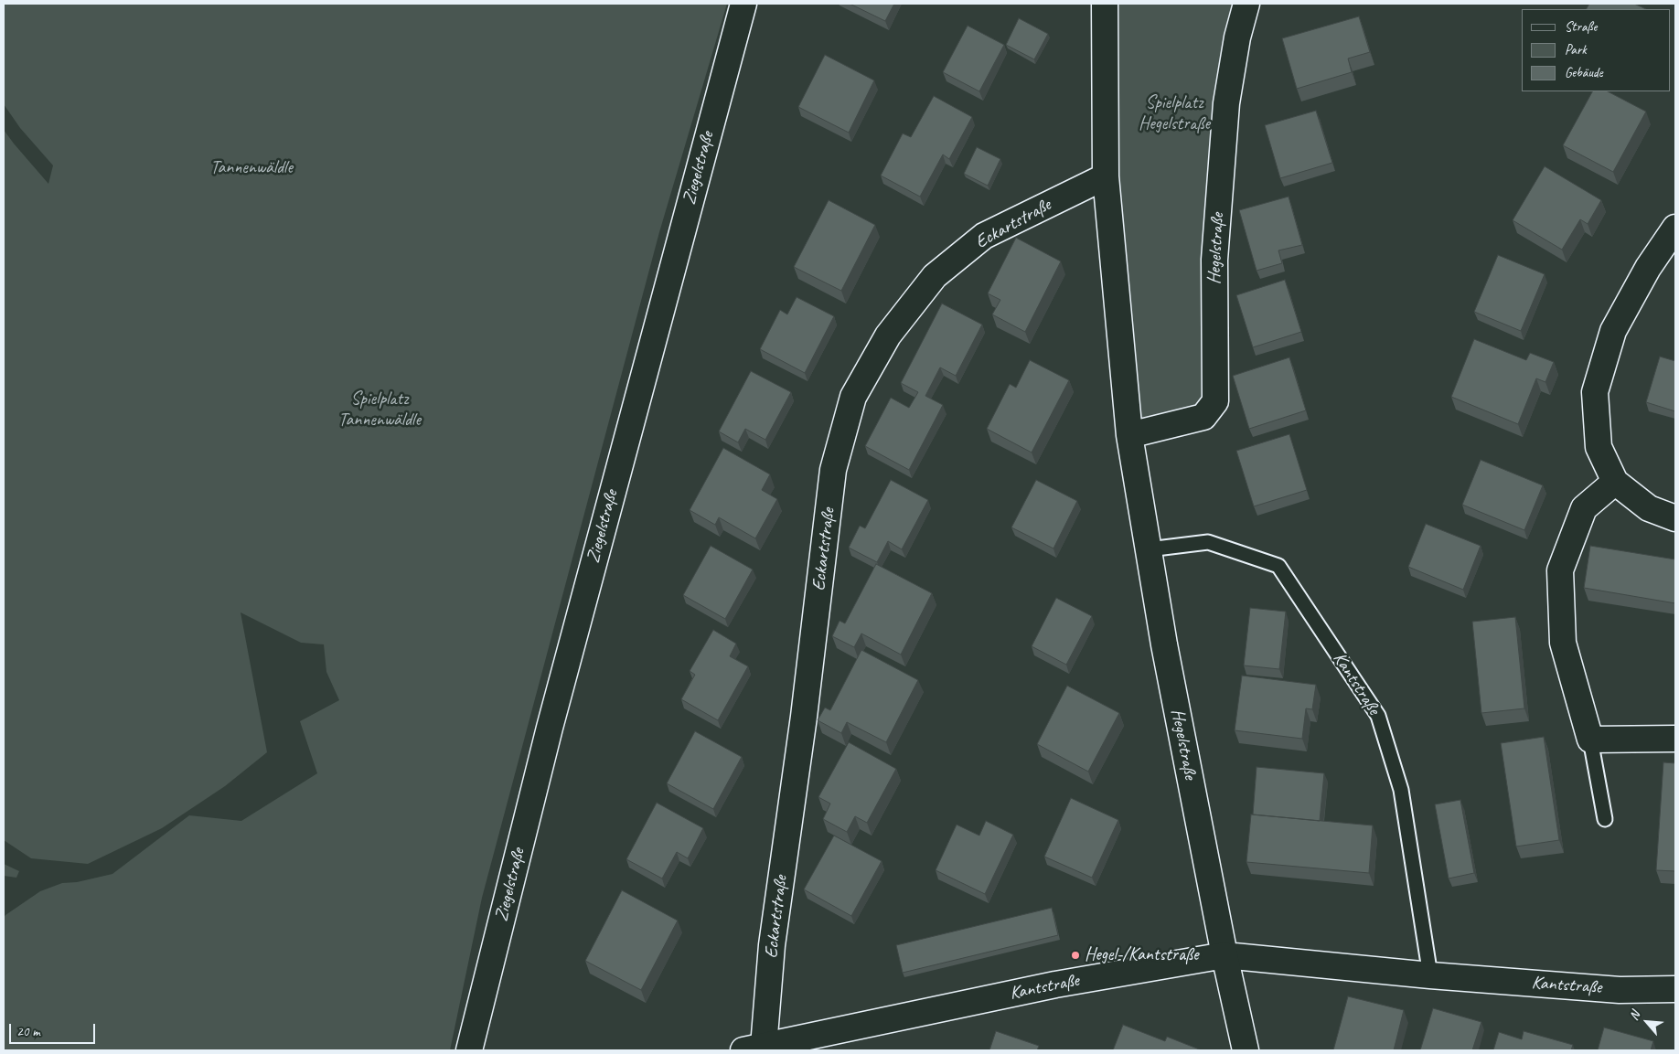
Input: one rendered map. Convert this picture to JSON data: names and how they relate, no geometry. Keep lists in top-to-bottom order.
{
  "streets": {
    "street": [
      "Ziegelstraße",
      "Eckartstraße",
      "Hegelstraße",
      "Kantstraße"
    ]
  },
  "crossings": [
    ["Eckartstraße", "Hegelstraße"],
    ["Eckartstraße", "Kantstraße"],
    ["Hegelstraße", "Kantstraße"]
  ],
  "parks": ["Spielplatz Hegelstraße", "Tannenwäldle", "Spielplatz Tannenwäldle"],
  "places": ["Hegel-/Kantstraße"],
  "legend": ["Straße", "Park", "Gebäude"],
  "scale_bar": "20 m",
  "north": "top left"
}
